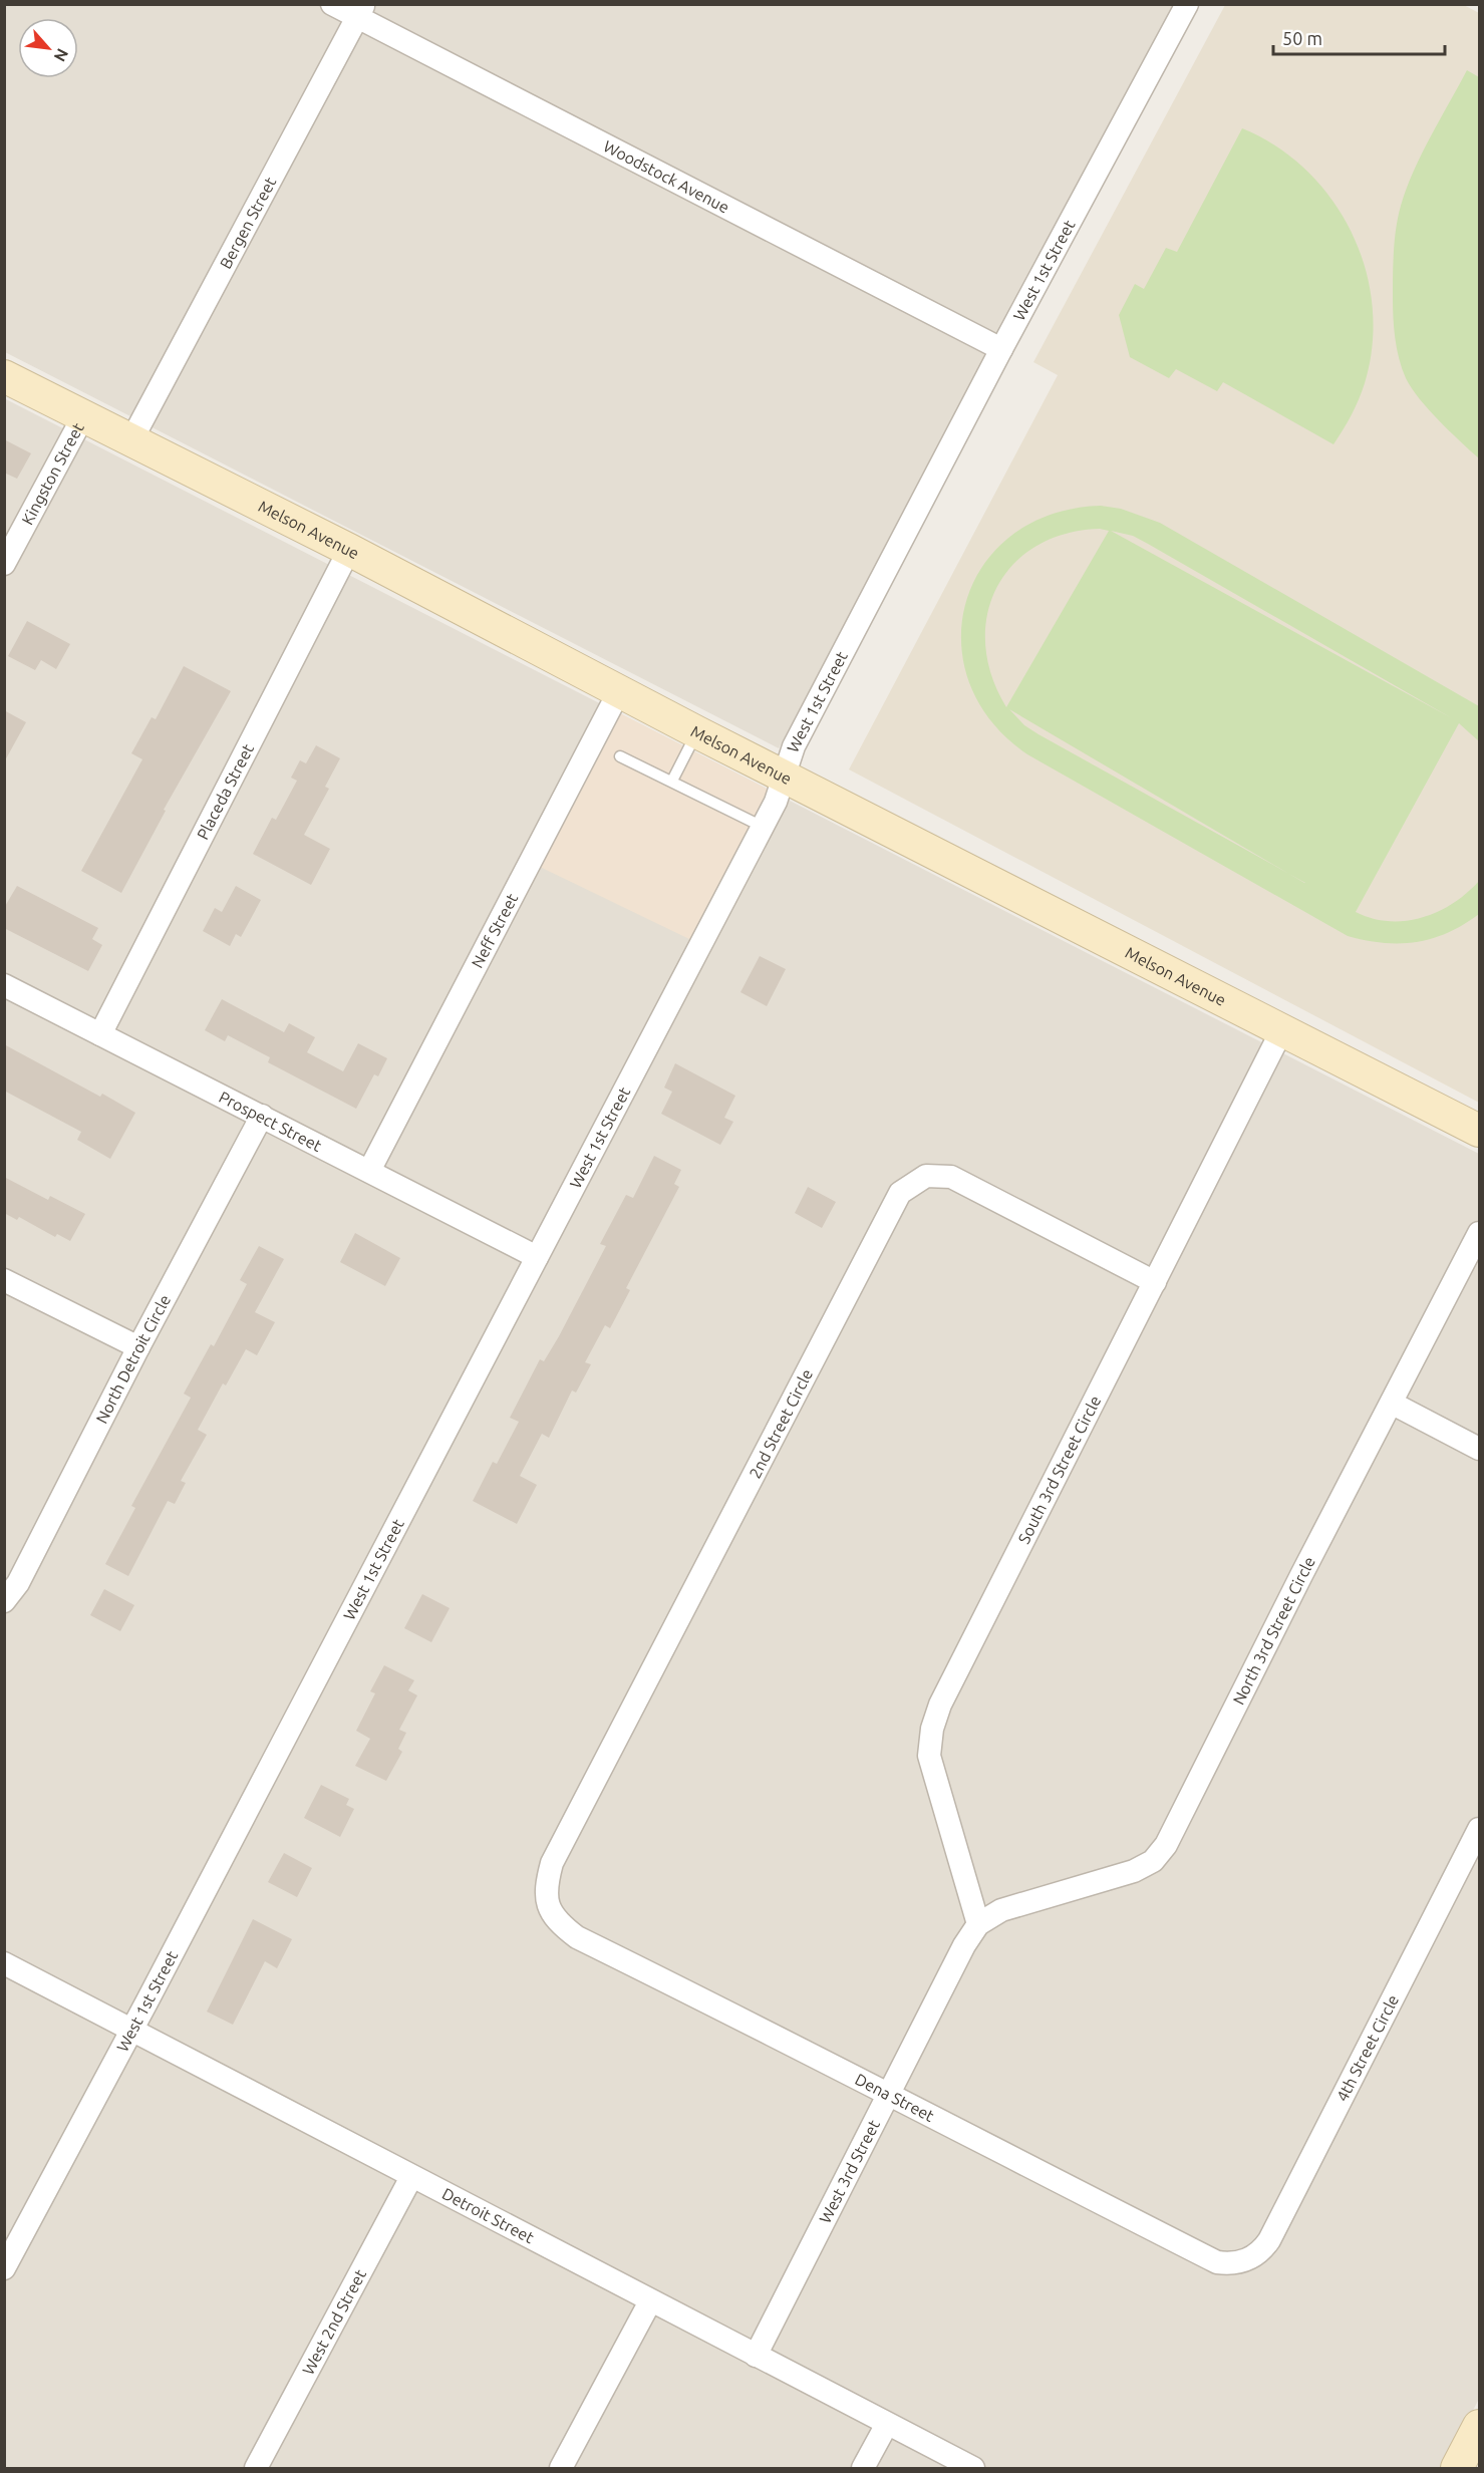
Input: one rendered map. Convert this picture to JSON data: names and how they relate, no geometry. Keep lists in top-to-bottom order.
{
  "streets": {
    "street": [
      "Woodstock Avenue",
      "Bergen Street",
      "West 1st Street",
      "Kingston Street",
      "Melson Avenue",
      "Placeda Street",
      "Neff Street",
      "Prospect Street",
      "North Detroit Circle",
      "2nd Street Circle",
      "South 3rd Street Circle",
      "North 3rd Street Circle",
      "4th Street Circle",
      "Dena Street",
      "West 3rd Street",
      "Detroit Street",
      "West 2nd Street"
    ]
  },
  "crossings": [
    ["Woodstock Avenue", "Bergen Street"],
    ["Woodstock Avenue", "West 1st Street"],
    ["Bergen Street", "Melson Avenue"],
    ["West 1st Street", "Melson Avenue"],
    ["West 1st Street", "Prospect Street"],
    ["West 1st Street", "Detroit Street"],
    ["Kingston Street", "Melson Avenue"],
    ["Melson Avenue", "Placeda Street"],
    ["Melson Avenue", "Neff Street"],
    ["Melson Avenue", "South 3rd Street Circle"],
    ["Placeda Street", "Prospect Street"],
    ["Neff Street", "Prospect Street"],
    ["Prospect Street", "North Detroit Circle"],
    ["2nd Street Circle", "South 3rd Street Circle"],
    ["2nd Street Circle", "Dena Street"],
    ["South 3rd Street Circle", "North 3rd Street Circle"],
    ["South 3rd Street Circle", "West 3rd Street"],
    ["North 3rd Street Circle", "West 3rd Street"],
    ["4th Street Circle", "Dena Street"],
    ["Dena Street", "West 3rd Street"],
    ["West 3rd Street", "Detroit Street"],
    ["Detroit Street", "West 2nd Street"]
  ],
  "scale_bar": "50 m",
  "north": "bottom right"
}
